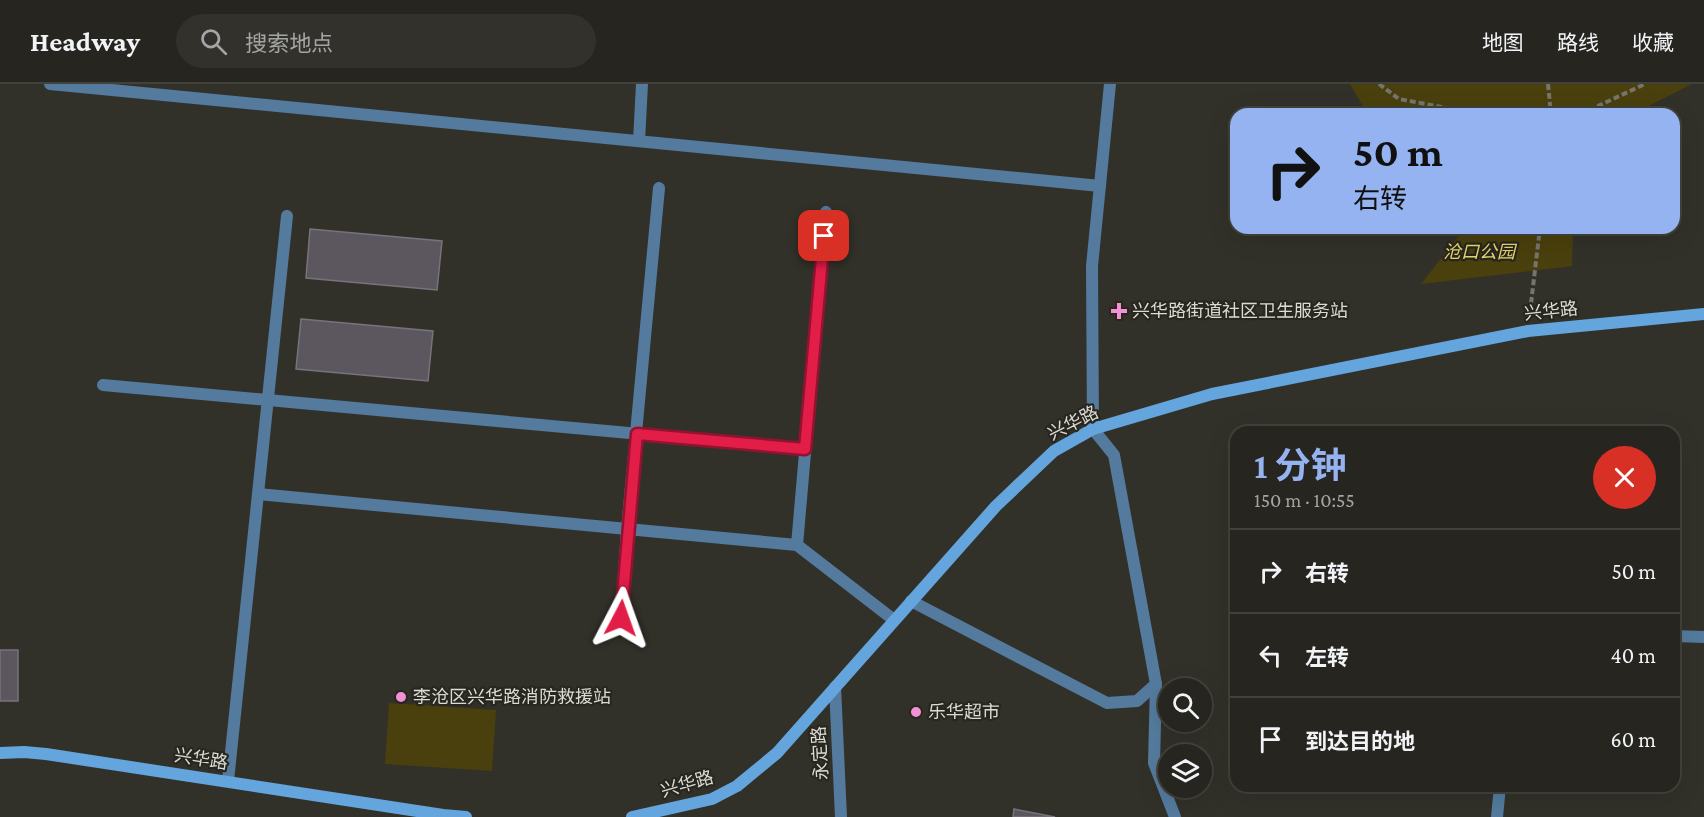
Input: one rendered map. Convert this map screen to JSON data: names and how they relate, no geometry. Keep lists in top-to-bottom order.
{
  "streets": {
    "street": ["兴华路", "永定路"]
  },
  "crossings": [
    ["兴华路", "永定路"]
  ],
  "parks": ["沧口公园"],
  "places": {
    "health": ["兴华路街道社区卫生服务站"],
    "other": ["李沧区兴华路消防救援站", "乐华超市"]
  },
  "page": {
    "header": "Headway",
    "search": "搜索地点",
    "nav": ["地图", "路线", "收藏"],
    "turn": ["50 m", "右转"],
    "heading": ["1 分钟", "150 m · 10:55"],
    "list": [
      {
        "name": "右转",
        "value": "50 m"
      },
      {
        "name": "左转",
        "value": "40 m"
      },
      {
        "name": "到达目的地",
        "value": "60 m"
      }
    ]
  }
}
